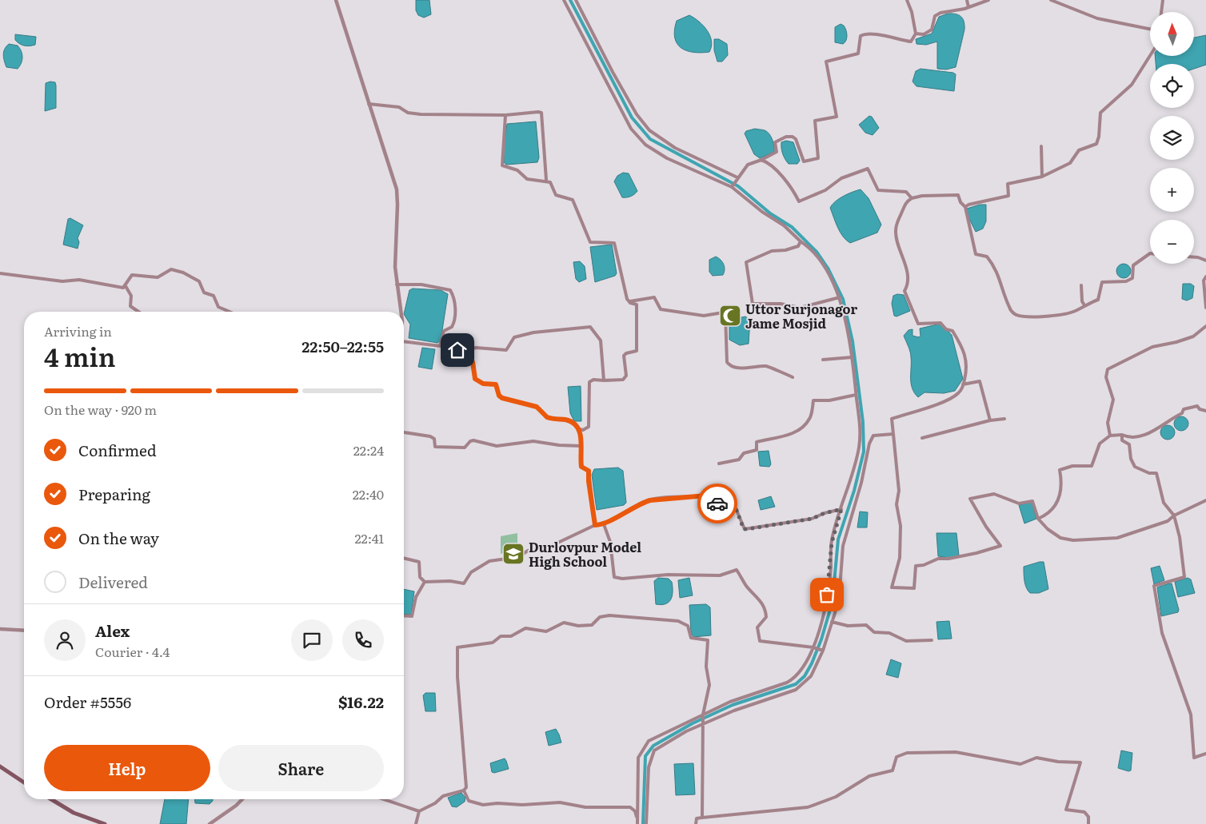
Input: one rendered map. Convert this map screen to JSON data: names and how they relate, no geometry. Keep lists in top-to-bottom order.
{
  "places": {
    "mosque": ["Uttor Surjonagor Jame Mosjid"],
    "school or university": ["Durlovpur Model High School"]
  },
  "north": "top",
  "page": {
    "map_buttons": ["+", "−"],
    "heading": ["4 min", "Arriving in", "22:50–22:55"],
    "panel": [
      "Alex",
      "Courier · 4.4",
      "Order #5556",
      "$16.22"
    ],
    "bar": "On the way · 920 m",
    "list": [
      ["Confirmed", "22:24"],
      ["Preparing", "22:40"],
      ["On the way", "22:41"],
      "Delivered"
    ],
    "buttons": ["Help", "Share"]
  }
}
